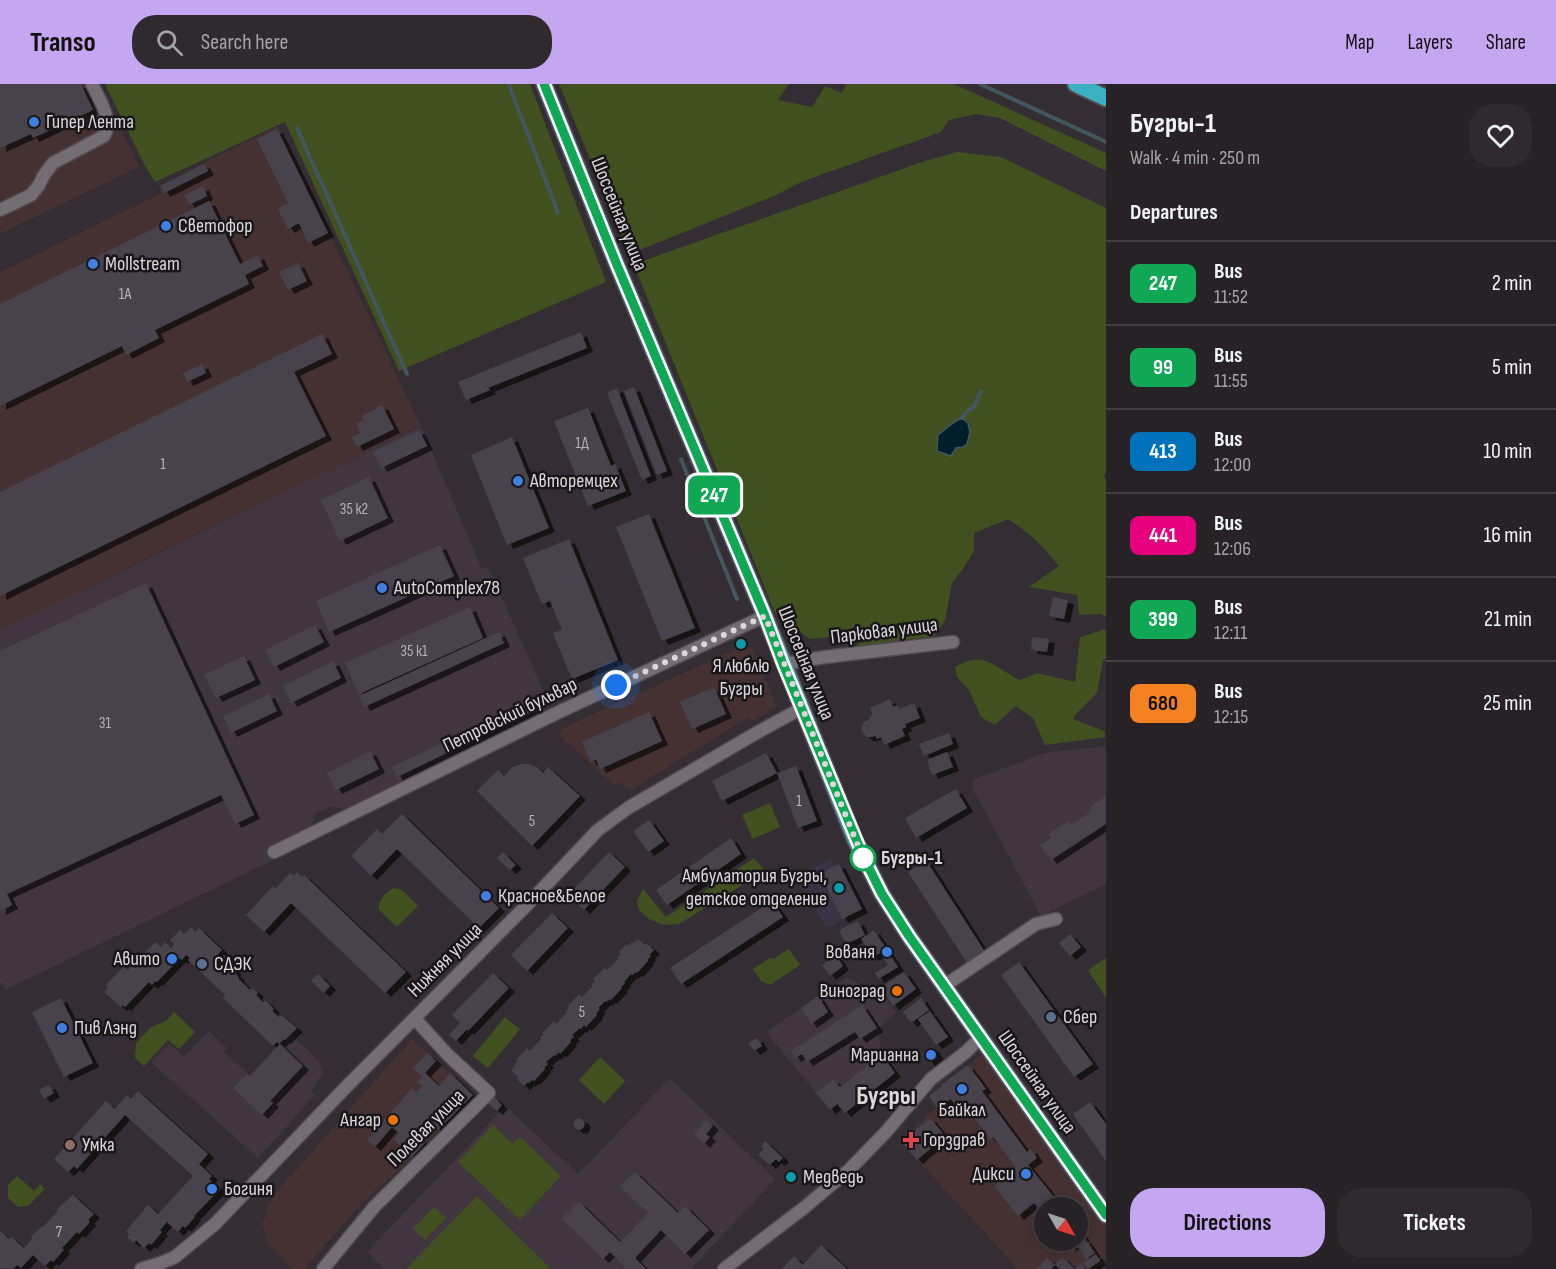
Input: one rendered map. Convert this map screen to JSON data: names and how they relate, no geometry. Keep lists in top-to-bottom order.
{
  "streets": {
    "main road": ["Шоссейная улица"],
    "street": [
      "Парковая улица",
      "Петровский бульвар",
      "Нижняя улица",
      "Полевая улица"
    ]
  },
  "crossings": [
    ["Шоссейная улица", "Парковая улица"],
    ["Шоссейная улица", "Петровский бульвар"],
    ["Шоссейная улица", "Нижняя улица"],
    ["Нижняя улица", "Полевая улица"]
  ],
  "districts": ["Бугры"],
  "places": {
    "other": [
      "Гипер Лента",
      "Светофор",
      "Mollstream",
      "Авторемцех",
      "AutoComplex78",
      "Я люблю Бугры",
      "Бугры-1",
      "Амбулатория Бугры, детское отделение",
      "Красное&Белое",
      "Вованя",
      "Авито",
      "СДЭК",
      "Виноград",
      "Сбер",
      "Пив Лэнд",
      "Марианна",
      "Байкал",
      "Ангар",
      "Умка",
      "Дикси",
      "Медведь",
      "Богиня"
    ],
    "health": ["Горздрав"]
  },
  "lines": ["bus line 247"],
  "house_numbers": [
    "1А",
    "1Д",
    "1",
    "35 к2",
    "35 к1",
    "31",
    "1",
    "5",
    "5",
    "7"
  ],
  "north": "bottom right",
  "page": {
    "header": "Transo",
    "search": "Search here",
    "nav": ["Map", "Layers", "Share"],
    "on_map": "247",
    "heading": [
      ["Бугры-1", "Walk · 4 min · 250 m"],
      "Departures"
    ],
    "list": [
      {
        "mark": "247",
        "name": "Bus",
        "note": "11:52",
        "value": "2 min"
      },
      {
        "mark": "99",
        "name": "Bus",
        "note": "11:55",
        "value": "5 min"
      },
      {
        "mark": "413",
        "name": "Bus",
        "note": "12:00",
        "value": "10 min"
      },
      {
        "mark": "441",
        "name": "Bus",
        "note": "12:06",
        "value": "16 min"
      },
      {
        "mark": "399",
        "name": "Bus",
        "note": "12:11",
        "value": "21 min"
      },
      {
        "mark": "680",
        "name": "Bus",
        "note": "12:15",
        "value": "25 min"
      }
    ],
    "buttons": ["Directions", "Tickets"]
  }
}
